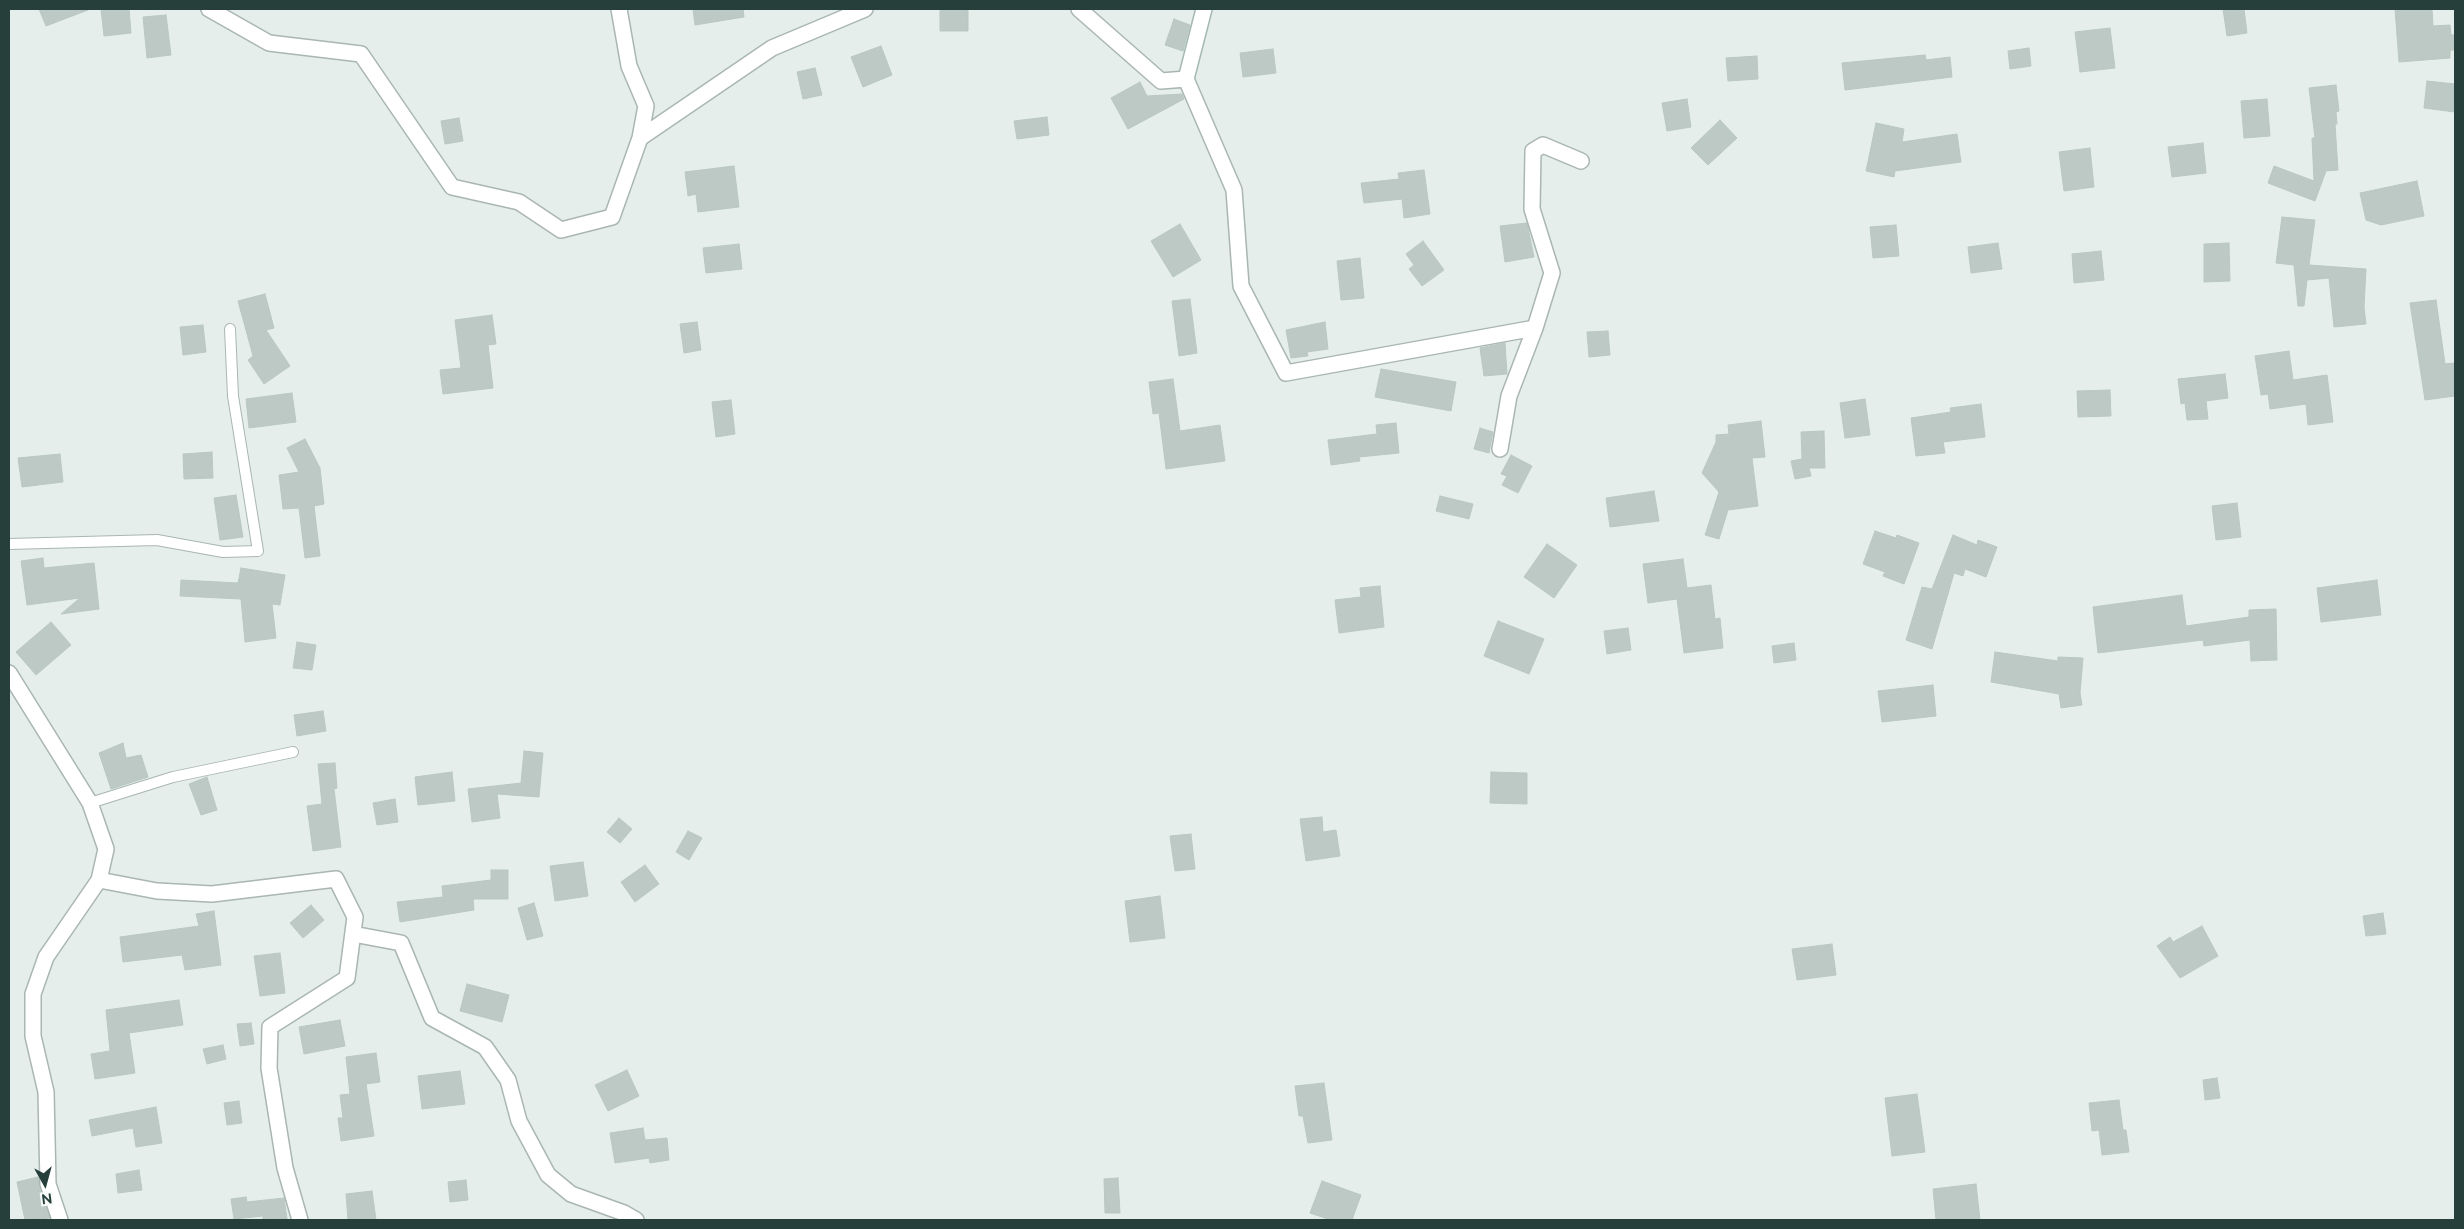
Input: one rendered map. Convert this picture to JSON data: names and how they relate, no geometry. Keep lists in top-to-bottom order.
{
  "north": "bottom"
}
